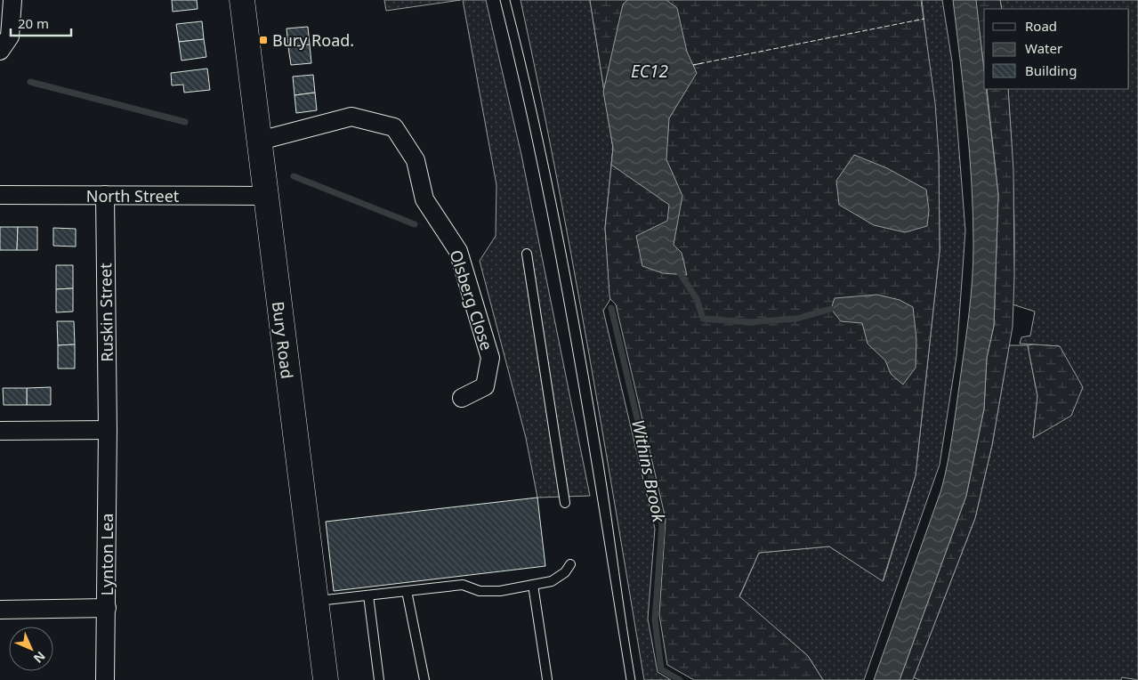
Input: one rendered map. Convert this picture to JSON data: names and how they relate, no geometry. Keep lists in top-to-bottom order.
{
  "streets": {
    "street": [
      "North Street",
      "Olsberg Close",
      "Ruskin Street",
      "Bury Road",
      "Lynton Lea"
    ]
  },
  "crossings": [
    ["North Street", "Ruskin Street"],
    ["North Street", "Bury Road"],
    ["Olsberg Close", "Bury Road"],
    ["Ruskin Street", "Lynton Lea"]
  ],
  "water": ["EC12", "Withins Brook"],
  "places": {
    "transit": ["Bury Road."]
  },
  "legend": ["Road", "Water", "Building"],
  "scale_bar": "20 m",
  "north": "bottom right"
}
